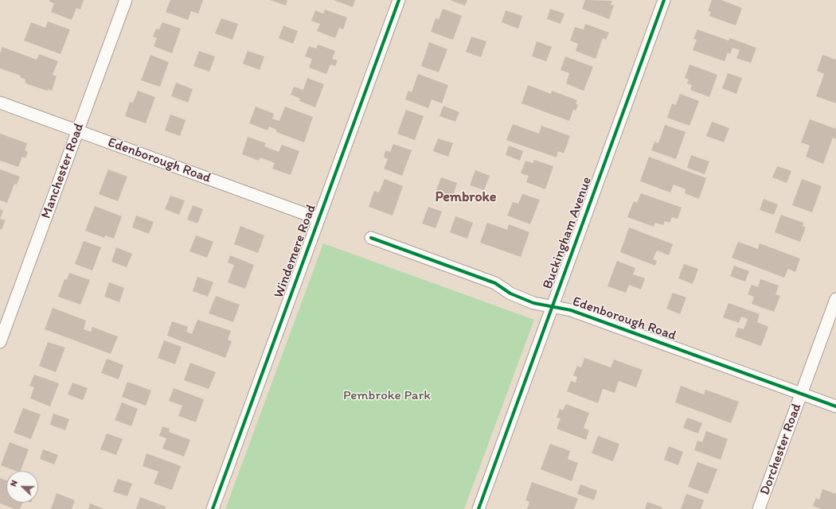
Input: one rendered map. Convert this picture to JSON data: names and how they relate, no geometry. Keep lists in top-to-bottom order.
{
  "streets": {
    "street": [
      "Edenborough Road",
      "Manchester Road",
      "Buckingham Avenue",
      "Windemere Road",
      "Dorchester Road"
    ]
  },
  "crossings": [
    ["Edenborough Road", "Manchester Road"],
    ["Edenborough Road", "Buckingham Avenue"],
    ["Edenborough Road", "Windemere Road"],
    ["Edenborough Road", "Dorchester Road"]
  ],
  "districts": ["Pembroke"],
  "parks": ["Pembroke Park"],
  "north": "left"
}
